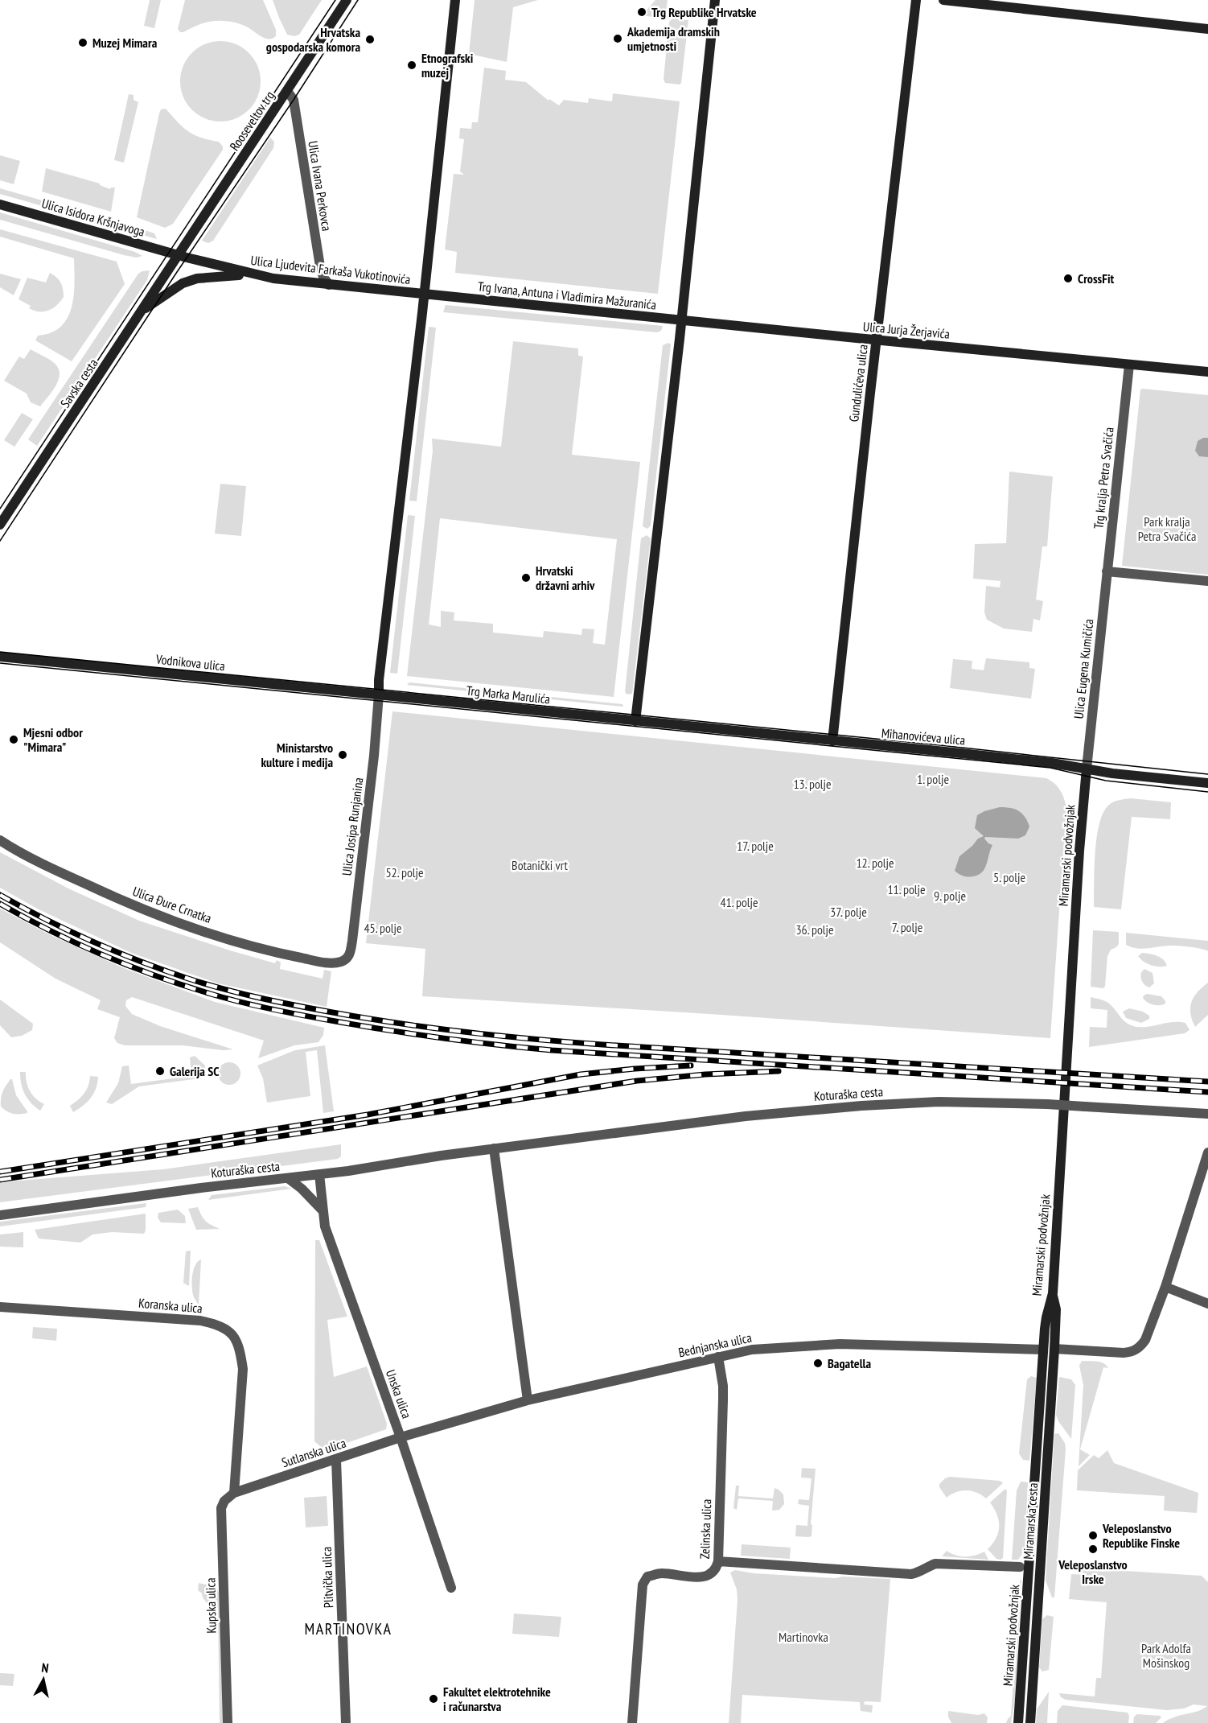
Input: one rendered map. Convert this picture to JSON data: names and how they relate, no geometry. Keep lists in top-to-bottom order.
{
  "streets": {
    "street": [
      "Rooseveltov trg",
      "Ulica Ivana Perkovca",
      "Ulica Isidora Kršnjavoga",
      "Ulica Ljudevita Farkaša Vukotinovića",
      "Trg Ivana, Antuna i Vladimira Mažuranića",
      "Ulica Jurja Žerjavića",
      "Savska cesta",
      "Gundulićeva ulica",
      "Trg kralja Petra Svačića",
      "Vodnikova ulica",
      "Ulica Eugena Kumičića",
      "Trg Marka Marulića",
      "Mihanovićeva ulica",
      "Ulica Josipa Runjanina",
      "Miramarski podvožnjak",
      "Ulica Đure Crnatka",
      "Koturaška cesta",
      "Koranska ulica",
      "Bednjanska ulica",
      "Unska ulica",
      "Sutlanska ulica",
      "Miramarska cesta",
      "Zelinska ulica",
      "Plitvička ulica",
      "Kupska ulica"
    ]
  },
  "crossings": [
    ["Rooseveltov trg", "Ulica Ivana Perkovca"],
    ["Rooseveltov trg", "Ulica Isidora Kršnjavoga"],
    ["Rooseveltov trg", "Ulica Ljudevita Farkaša Vukotinovića"],
    ["Rooseveltov trg", "Savska cesta"],
    ["Ulica Ivana Perkovca", "Ulica Ljudevita Farkaša Vukotinovića"],
    ["Ulica Isidora Kršnjavoga", "Ulica Ljudevita Farkaša Vukotinovića"],
    ["Ulica Isidora Kršnjavoga", "Savska cesta"],
    ["Ulica Ljudevita Farkaša Vukotinovića", "Trg Ivana, Antuna i Vladimira Mažuranića"],
    ["Ulica Ljudevita Farkaša Vukotinovića", "Savska cesta"],
    ["Trg Ivana, Antuna i Vladimira Mažuranića", "Ulica Jurja Žerjavića"],
    ["Ulica Jurja Žerjavića", "Gundulićeva ulica"],
    ["Ulica Jurja Žerjavića", "Trg kralja Petra Svačića"],
    ["Gundulićeva ulica", "Mihanovićeva ulica"],
    ["Trg kralja Petra Svačića", "Ulica Eugena Kumičića"],
    ["Vodnikova ulica", "Trg Marka Marulića"],
    ["Vodnikova ulica", "Ulica Josipa Runjanina"],
    ["Ulica Eugena Kumičića", "Mihanovićeva ulica"],
    ["Ulica Eugena Kumičića", "Miramarski podvožnjak"],
    ["Trg Marka Marulića", "Mihanovićeva ulica"],
    ["Trg Marka Marulića", "Ulica Josipa Runjanina"],
    ["Mihanovićeva ulica", "Miramarski podvožnjak"],
    ["Ulica Josipa Runjanina", "Ulica Đure Crnatka"],
    ["Miramarski podvožnjak", "Bednjanska ulica"],
    ["Miramarski podvožnjak", "Miramarska cesta"],
    ["Koturaška cesta", "Unska ulica"],
    ["Koranska ulica", "Sutlanska ulica"],
    ["Koranska ulica", "Kupska ulica"],
    ["Bednjanska ulica", "Unska ulica"],
    ["Bednjanska ulica", "Sutlanska ulica"],
    ["Bednjanska ulica", "Zelinska ulica"],
    ["Unska ulica", "Sutlanska ulica"],
    ["Sutlanska ulica", "Plitvička ulica"],
    ["Sutlanska ulica", "Kupska ulica"]
  ],
  "districts": ["MARTINOVKA"],
  "parks": [
    "Park kralja Petra Svačića",
    "1. polje",
    "13. polje",
    "17. polje",
    "12. polje",
    "Botanički vrt",
    "52. polje",
    "5. polje",
    "11. polje",
    "9. polje",
    "41. polje",
    "37. polje",
    "7. polje",
    "45. polje",
    "36. polje",
    "Martinovka",
    "Park Adolfa Mošinskog"
  ],
  "places": [
    "Trg Republike Hrvatske",
    "Akademija dramskih umjetnosti",
    "Hrvatska gospodarska komora",
    "Muzej Mimara",
    "Etnografski muzej",
    "CrossFit",
    "Hrvatski državni arhiv",
    "Mjesni odbor \"Mimara\"",
    "Ministarstvo kulture i medija",
    "Galerija SC",
    "Bagatella",
    "Veleposlanstvo Republike Finske",
    "Veleposlanstvo Irske",
    "Fakultet elektrotehnike i računarstva"
  ],
  "north": "top"
}
